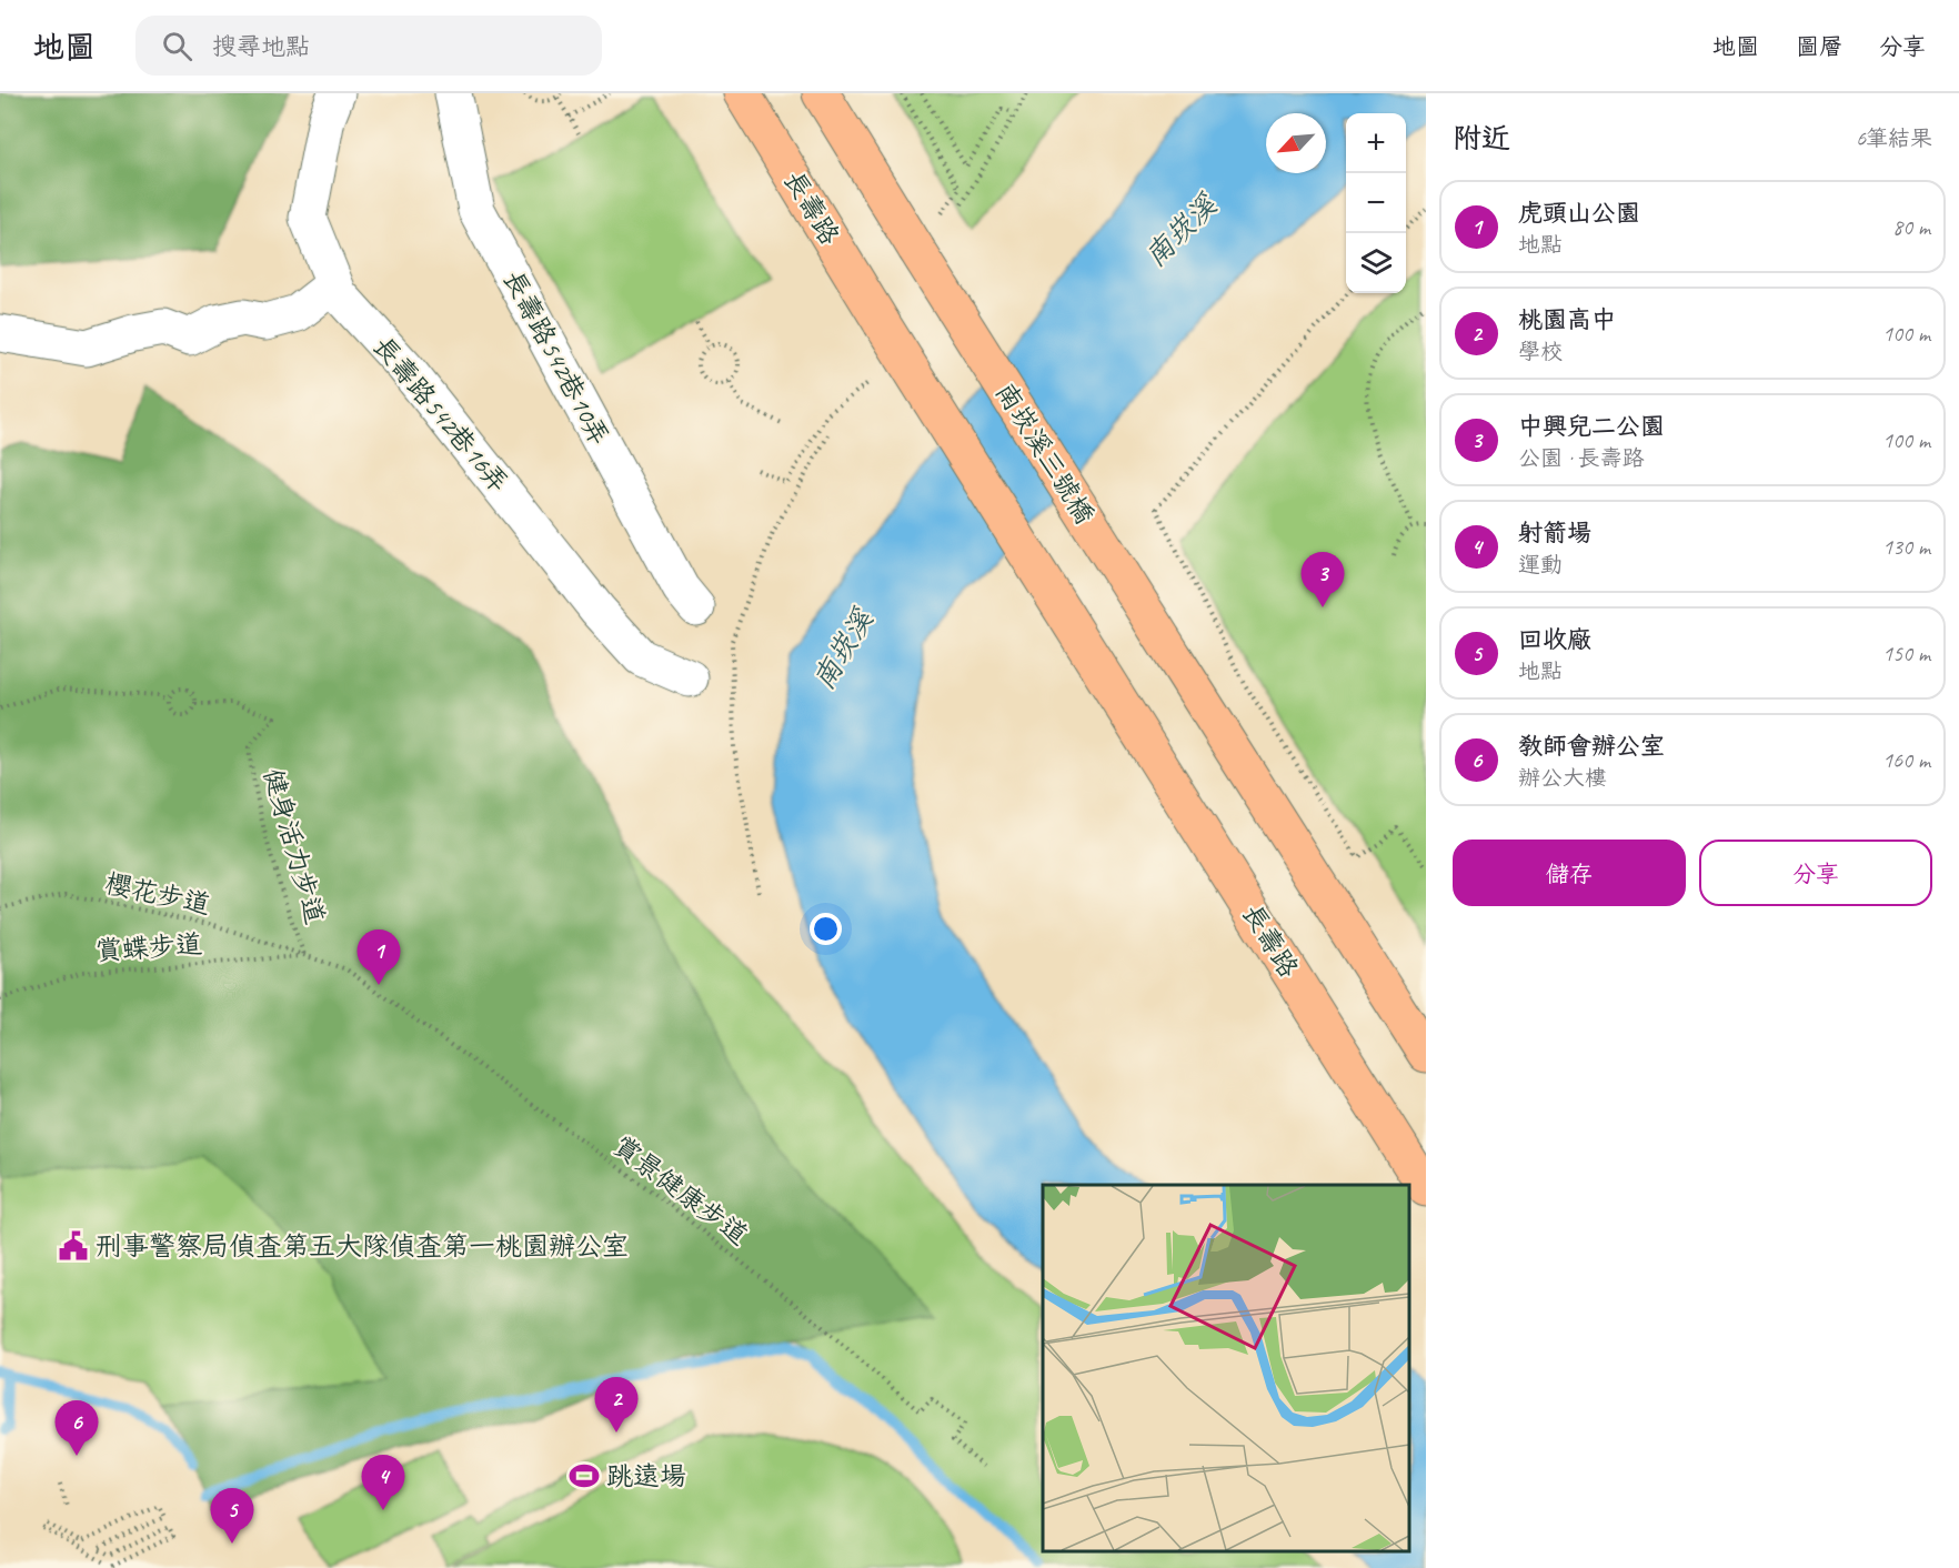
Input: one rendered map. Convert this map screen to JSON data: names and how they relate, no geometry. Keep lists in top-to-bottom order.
{
  "streets": {
    "main road": ["長壽路", "南崁溪三號橋"],
    "lane": ["長壽路542巷10弄", "長壽路542巷16弄"],
    "path": [
      "健身活力步道",
      "櫻花步道",
      "賞蝶步道",
      "賞景健康步道"
    ]
  },
  "crossings": [
    ["健身活力步道", "櫻花步道"],
    ["健身活力步道", "賞蝶步道"],
    ["健身活力步道", "賞景健康步道"],
    ["櫻花步道", "賞蝶步道"],
    ["櫻花步道", "賞景健康步道"],
    ["賞蝶步道", "賞景健康步道"]
  ],
  "water": ["南崁溪"],
  "places": {
    "public building": ["刑事警察局偵查第五大隊偵查第一桃園辦公室"],
    "sports": ["跳遠場"]
  },
  "north": "bottom left",
  "page": {
    "header": "地圖",
    "search": "搜尋地點",
    "nav": ["地圖", "圖層", "分享"],
    "heading": ["附近", "6筆結果"],
    "map_buttons": ["+", "−"],
    "list": [
      {
        "mark": "1",
        "name": "虎頭山公園",
        "note": "地點",
        "value": "80 m"
      },
      {
        "mark": "2",
        "name": "桃園高中",
        "note": "學校",
        "value": "100 m"
      },
      {
        "mark": "3",
        "name": "中興兒二公園",
        "note": "公園 · 長壽路",
        "value": "100 m"
      },
      {
        "mark": "4",
        "name": "射箭場",
        "note": "運動",
        "value": "130 m"
      },
      {
        "mark": "5",
        "name": "回收廠",
        "note": "地點",
        "value": "150 m"
      },
      {
        "mark": "6",
        "name": "教師會辦公室",
        "note": "辦公大樓",
        "value": "160 m"
      }
    ],
    "pins": [
      "3",
      "1",
      "2",
      "6",
      "4",
      "5"
    ],
    "buttons": ["儲存", "分享"]
  }
}
